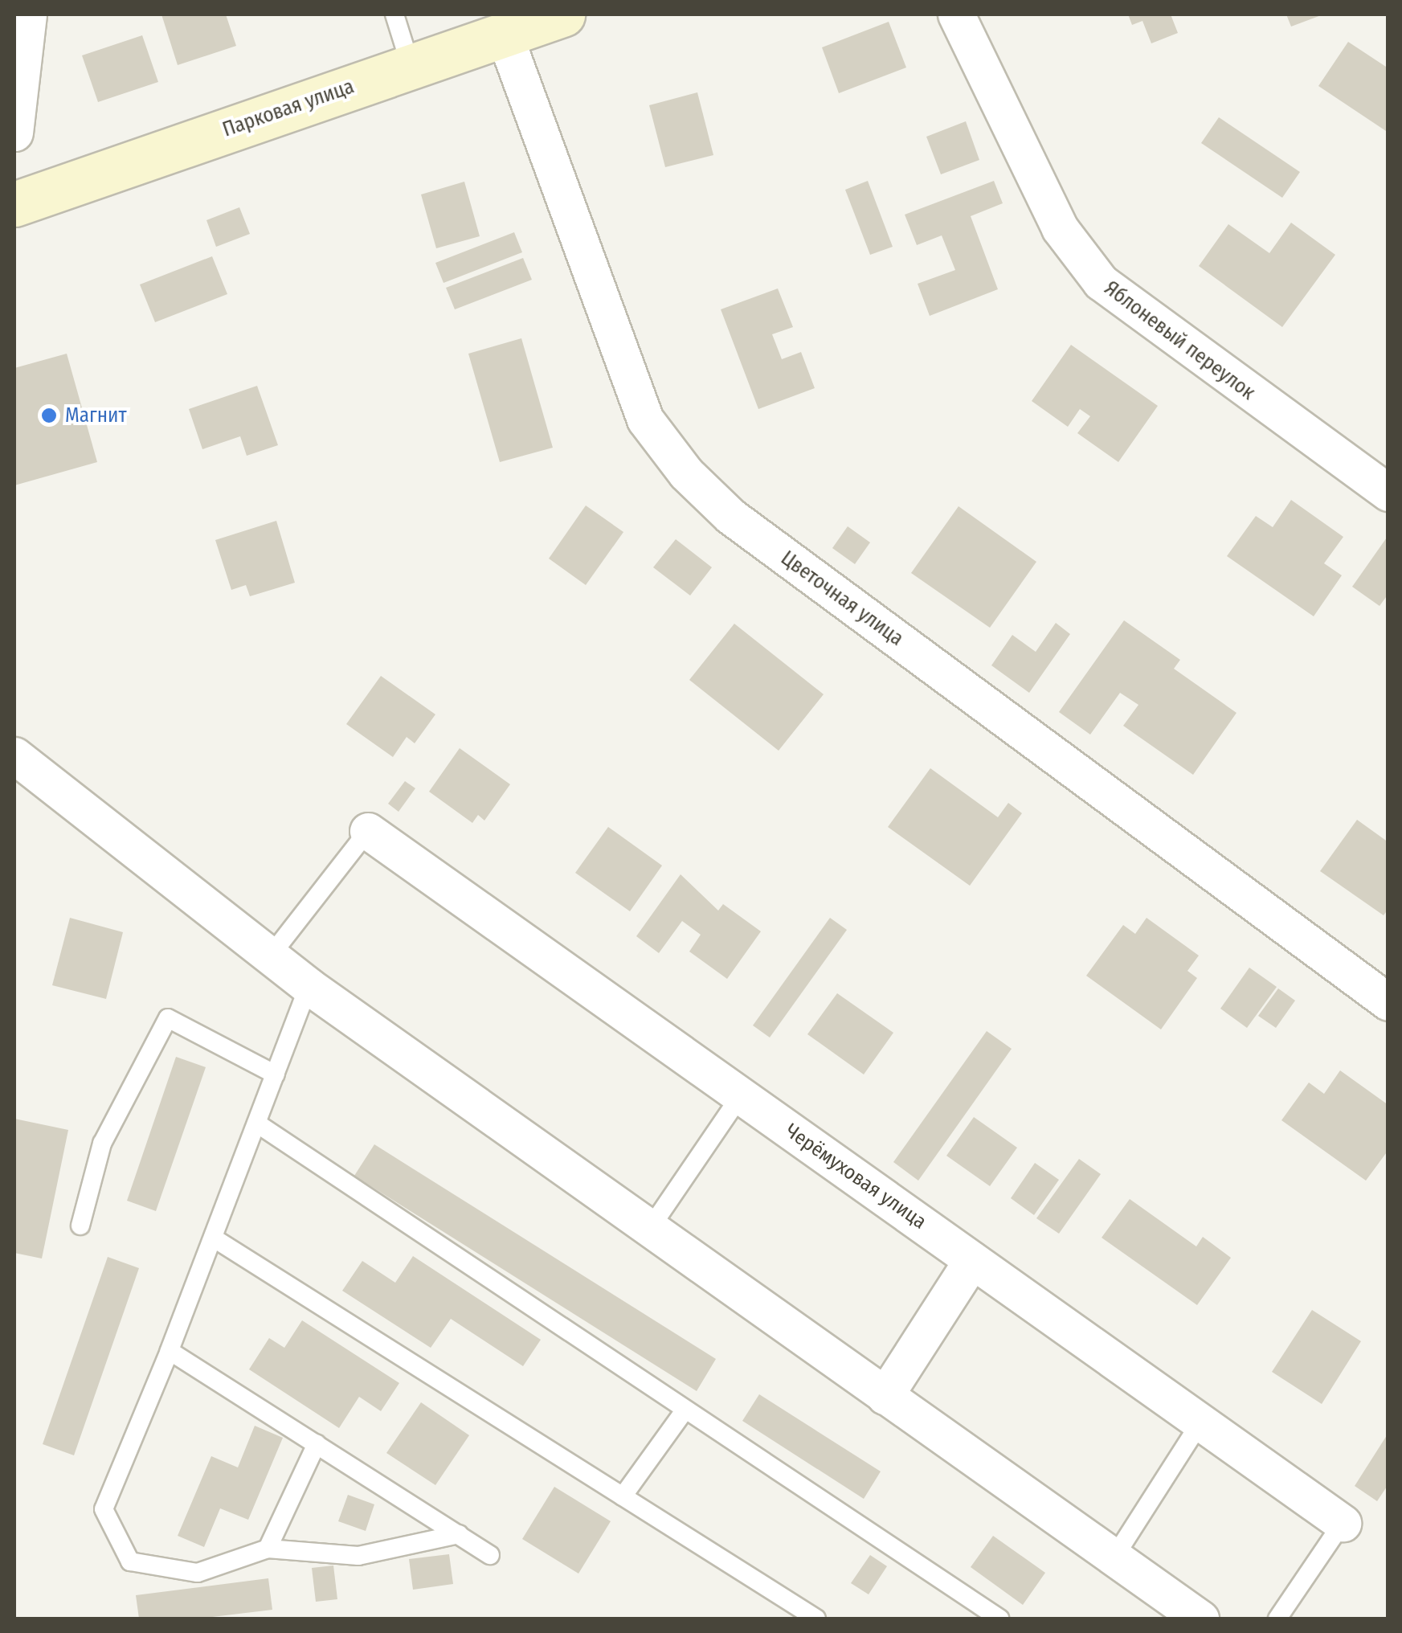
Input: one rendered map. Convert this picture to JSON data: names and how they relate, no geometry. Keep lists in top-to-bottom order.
{
  "streets": {
    "street": [
      "Парковая улица",
      "Яблоневый переулок",
      "Цветочная улица",
      "Черёмуховая улица"
    ]
  },
  "crossings": [
    ["Парковая улица", "Цветочная улица"]
  ],
  "places": ["Магнит"]
}
